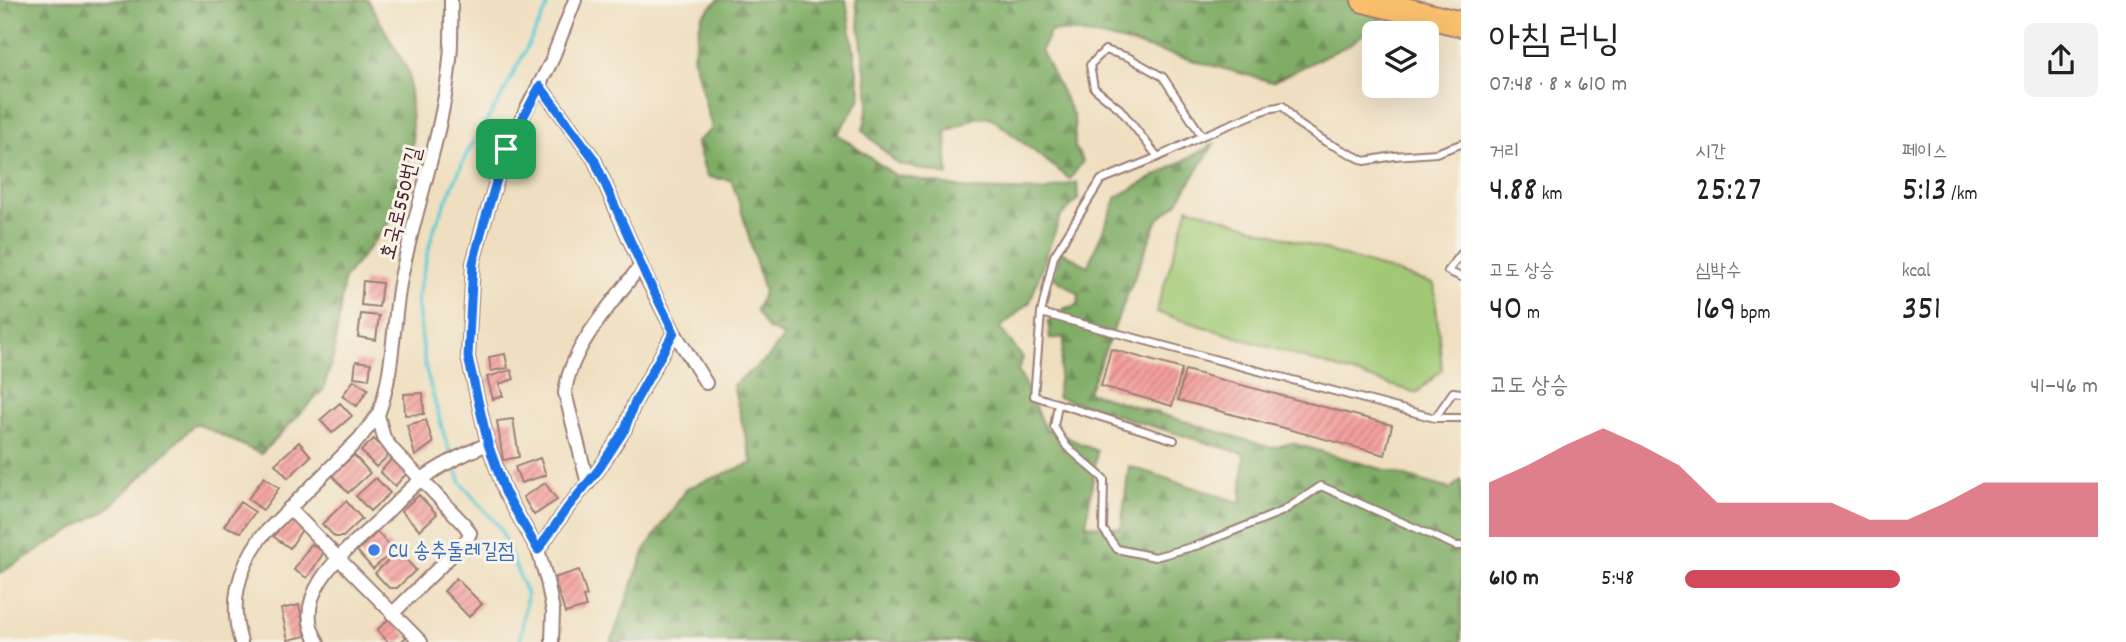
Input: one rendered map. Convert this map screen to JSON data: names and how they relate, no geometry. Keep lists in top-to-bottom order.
{
  "streets": {
    "street": ["호국로550번길"]
  },
  "places": ["CU 송추둘레길점"],
  "page": {
    "heading": ["아침 러닝", "07:48 · 8 × 610 m"],
    "stats": [
      ["거리", "4.88 km"],
      ["시간", "25:27"],
      ["페이스", "5:13 /km"],
      ["고도 상승", "40 m"],
      ["심박수", "169 bpm"],
      ["kcal", "351"]
    ],
    "chart": ["고도 상승", "41–46 m"],
    "list": [
      {
        "name": "610 m",
        "note": "5:48"
      }
    ]
  }
}
